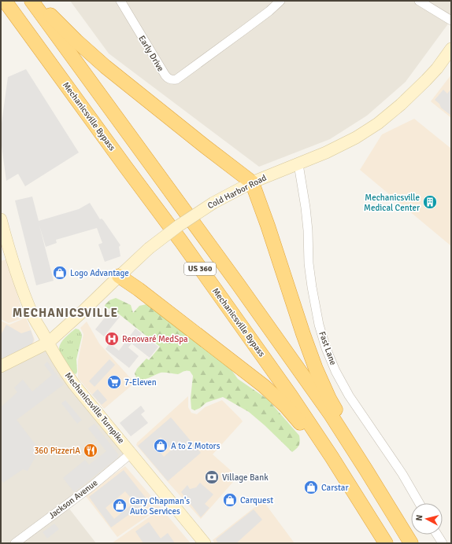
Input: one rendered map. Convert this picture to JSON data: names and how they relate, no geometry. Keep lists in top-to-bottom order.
{
  "streets": {
    "highway": ["Mechanicsville Bypass", "US 360"],
    "main road": ["Cold Harbor Road", "Mechanicsville Turnpike"],
    "street": ["Early Drive", "Fast Lane", "Jackson Avenue"]
  },
  "crossings": [
    ["Cold Harbor Road", "Fast Lane"],
    ["Cold Harbor Road", "Mechanicsville Turnpike"],
    ["Mechanicsville Turnpike", "Jackson Avenue"]
  ],
  "districts": ["MECHANICSVILLE"],
  "places": {
    "building": ["Mechanicsville Medical Center"],
    "shop": [
      "Logo Advantage",
      "A to Z Motors",
      "Carstar",
      "Carquest",
      "Gary Chapman's Auto Services"
    ],
    "hospital": ["Renovaré MedSpa"],
    "supermarket": ["7-Eleven"],
    "restaurant": ["360 PizzeriA"],
    "bank": ["Village Bank"]
  },
  "north": "left"
}
